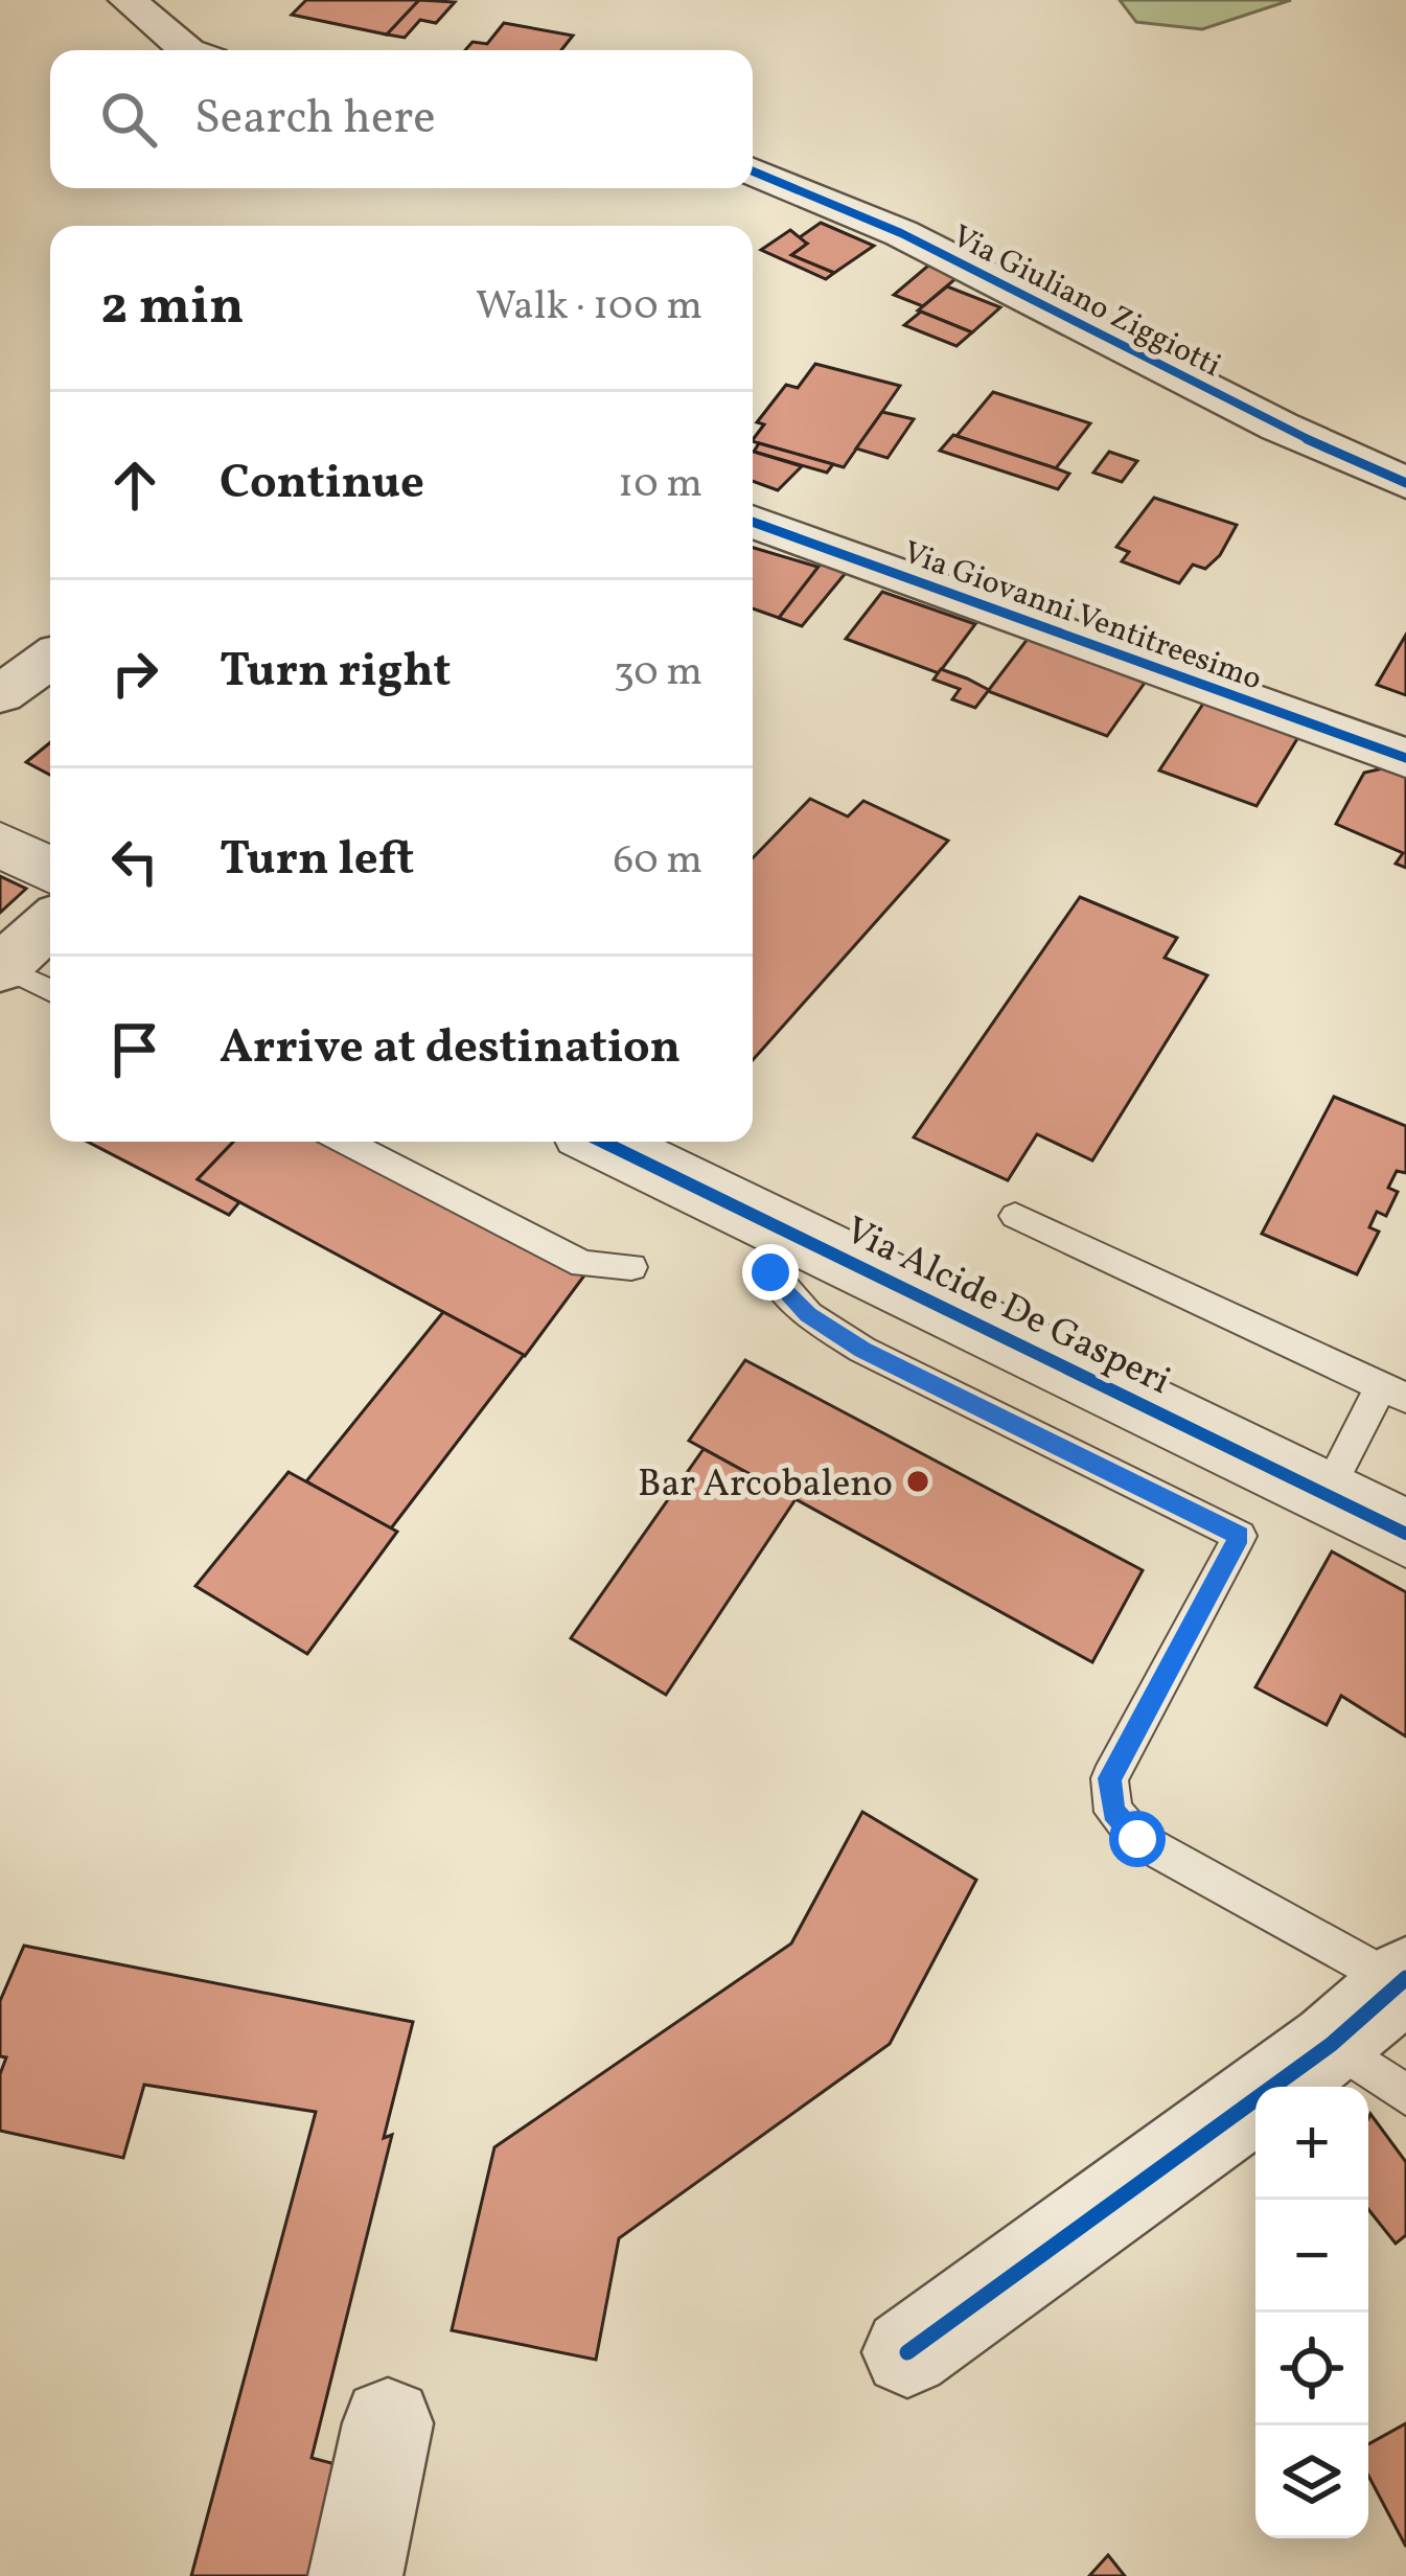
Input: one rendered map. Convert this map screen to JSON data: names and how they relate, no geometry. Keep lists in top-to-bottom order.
{
  "streets": {
    "street": ["Via Giuliano Ziggiotti", "Via Giovanni Ventitreesimo", "Via Alcide De Gasperi"]
  },
  "places": ["Bar Arcobaleno"],
  "page": {
    "search": "Search here",
    "heading": ["2 min", "Walk · 100 m"],
    "list": [
      ["Continue", "10 m"],
      ["Turn right", "30 m"],
      ["Turn left", "60 m"],
      "Arrive at destination"
    ],
    "map_buttons": ["+", "−"]
  }
}
